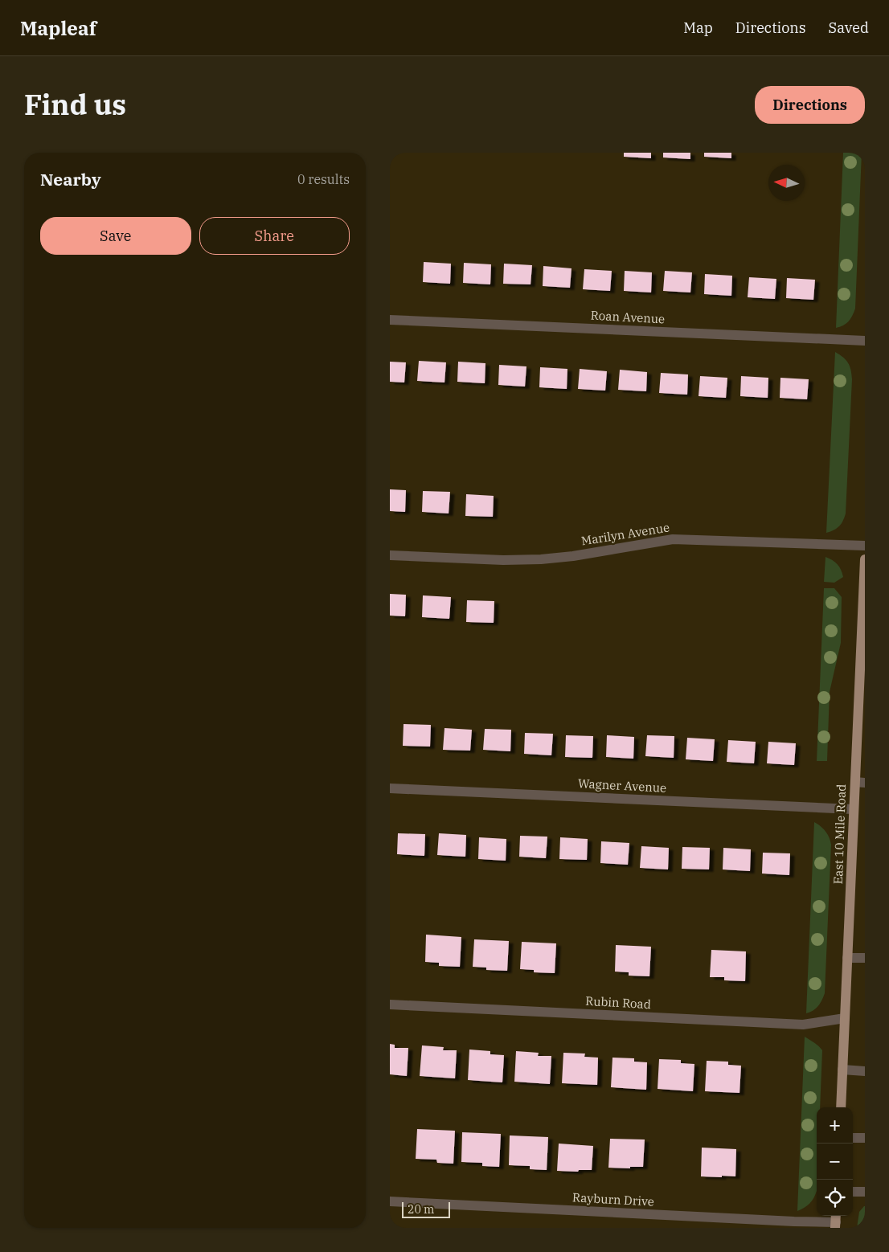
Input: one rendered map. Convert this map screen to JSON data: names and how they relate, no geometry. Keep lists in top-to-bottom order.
{
  "streets": {
    "main road": ["East 10 Mile Road"],
    "street": [
      "Roan Avenue",
      "Marilyn Avenue",
      "Wagner Avenue",
      "Rubin Road",
      "Rayburn Drive"
    ]
  },
  "crossings": [
    ["Wagner Avenue", "East 10 Mile Road"],
    ["East 10 Mile Road", "Rubin Road"]
  ],
  "scale_bar": "20 m",
  "north": "left",
  "page": {
    "header": "Mapleaf",
    "nav": ["Map", "Directions", "Saved"],
    "title": "Find us",
    "buttons": [
      "Directions",
      ["Save", "Share"]
    ],
    "heading": ["Nearby", "0 results"],
    "map_buttons": ["+", "−"],
    "scale": "20 m"
  }
}
